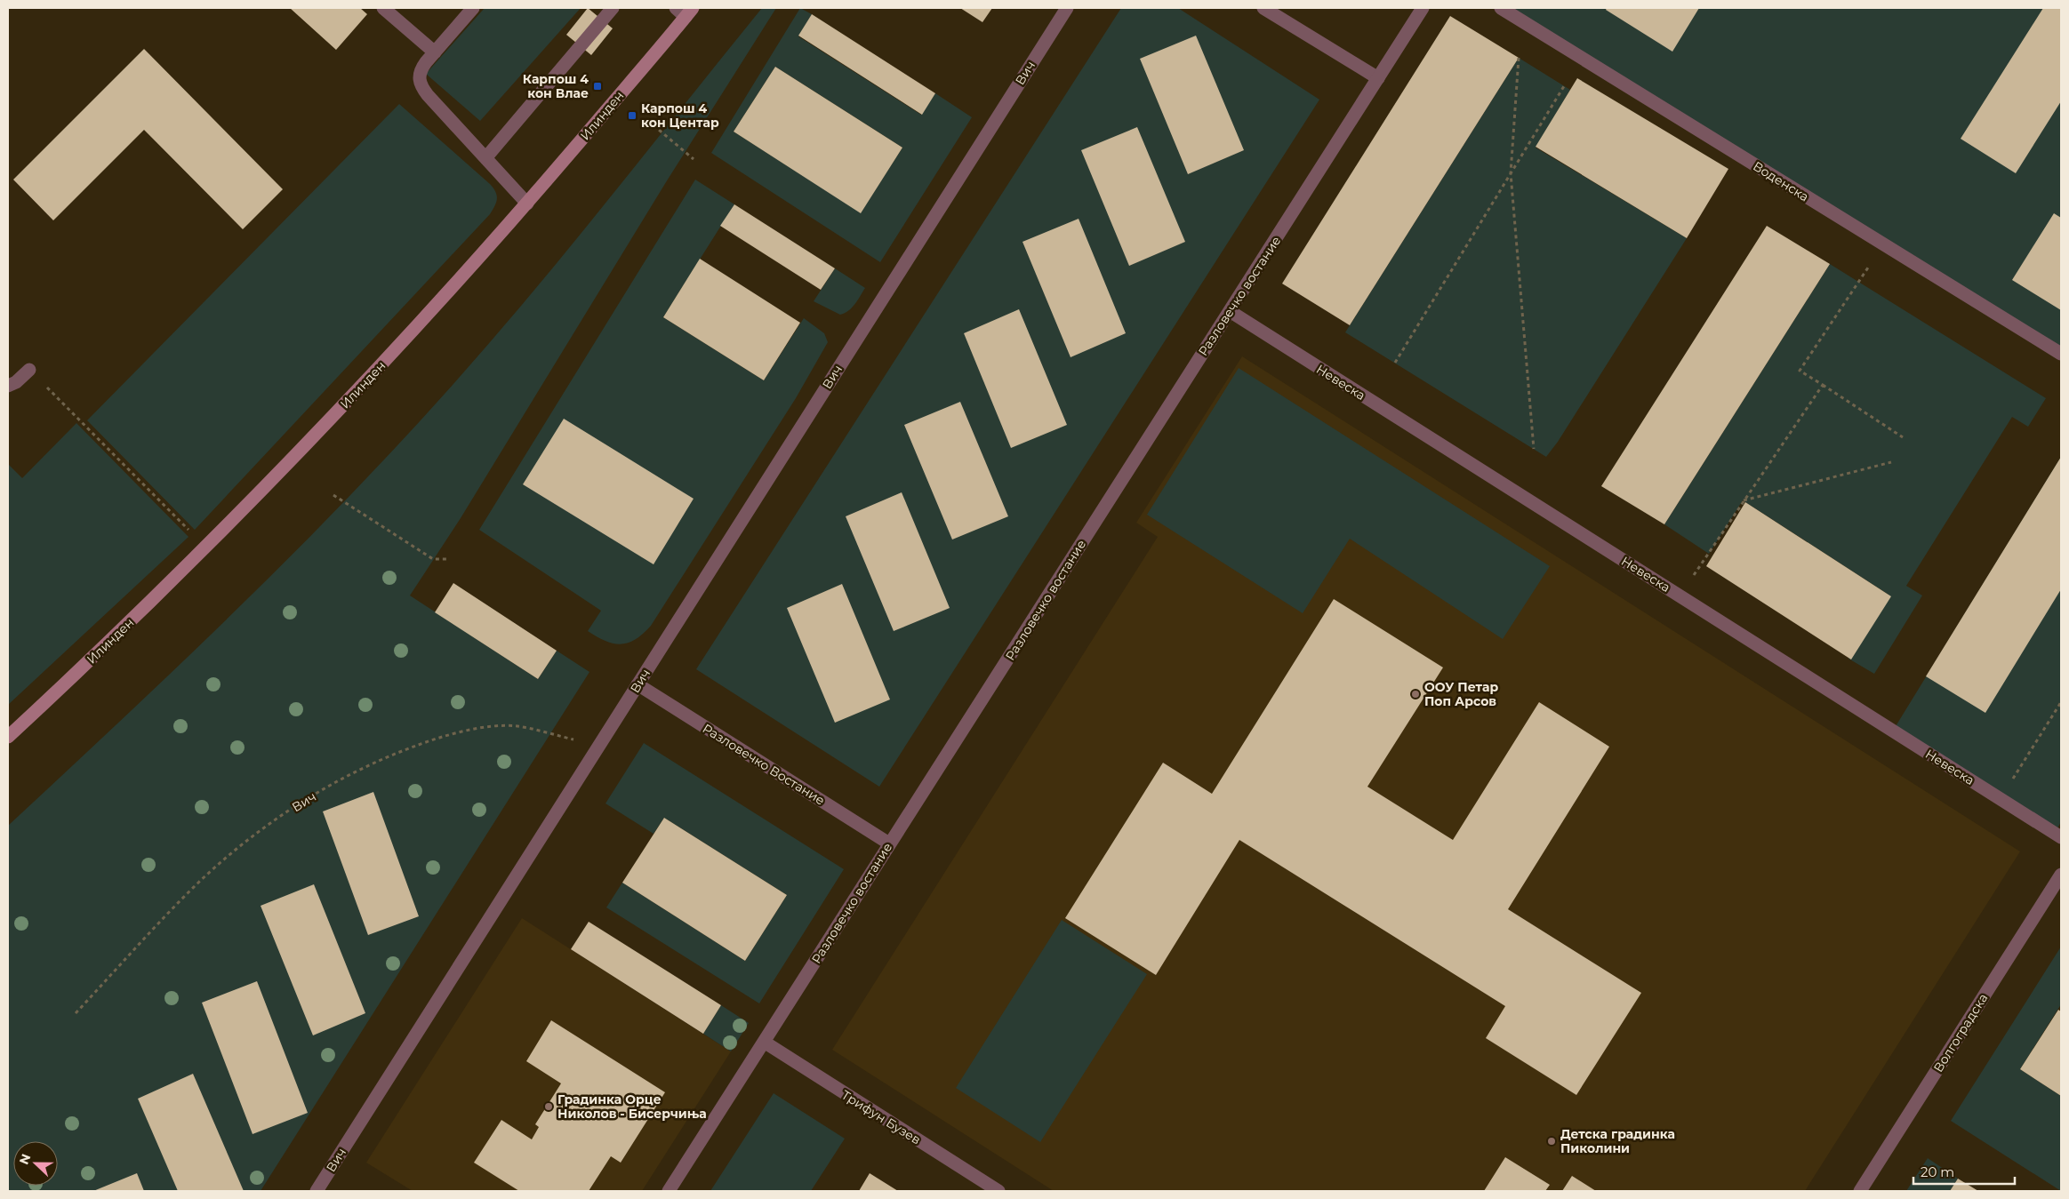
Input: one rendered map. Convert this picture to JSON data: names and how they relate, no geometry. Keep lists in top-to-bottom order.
{
  "streets": {
    "street": [
      "Вич",
      "Илинден",
      "Воденска",
      "Разловечко востание",
      "Невеска",
      "Разловечко Востание",
      "Волгоградска",
      "Трифун Бузев"
    ]
  },
  "crossings": [
    ["Вич", "Разловечко Востание"],
    ["Разловечко востание", "Невеска"],
    ["Разловечко востание", "Разловечко Востание"],
    ["Разловечко востание", "Трифун Бузев"]
  ],
  "places": {
    "transit": ["Карпош 4 кон Влае", "Карпош 4 кон Центар"],
    "other": ["ООУ Петар Поп Арсов", "Градинка Орце Николов - Бисерчиња", "Детска градинка Пиколини"]
  },
  "scale_bar": "20 m",
  "north": "left"
}
